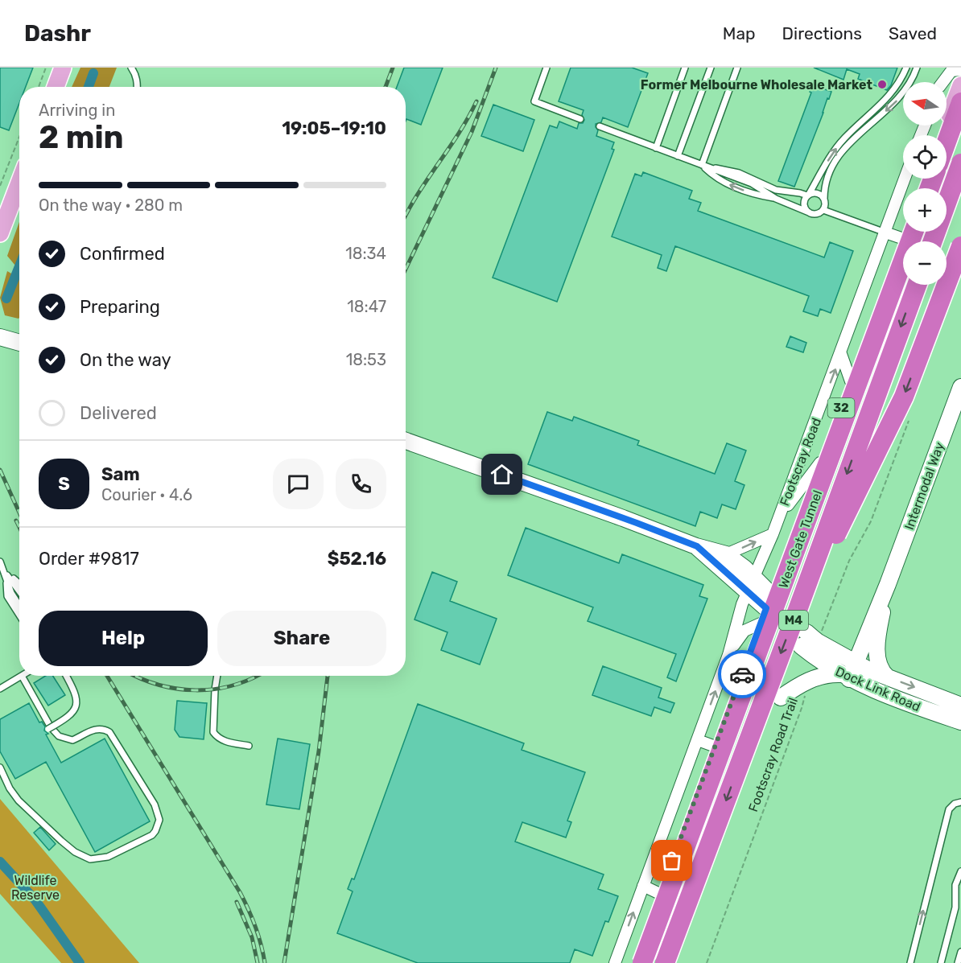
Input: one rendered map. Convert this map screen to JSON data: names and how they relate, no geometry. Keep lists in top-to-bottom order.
{
  "streets": {
    "highway": ["West Gate Tunnel", "M4"],
    "main road": ["32", "Footscray Road"],
    "street": ["Intermodal Way", "Dock Link Road"],
    "path": ["Footscray Road Trail"]
  },
  "crossings": [
    ["Footscray Road", "West Gate Tunnel"],
    ["Intermodal Way", "Dock Link Road"]
  ],
  "parks": ["Wildlife Reserve"],
  "places": ["Former Melbourne Wholesale Market"],
  "north": "left",
  "page": {
    "header": "Dashr",
    "nav": ["Map", "Directions", "Saved"],
    "map_buttons": ["+", "−"],
    "heading": ["2 min", "Arriving in", "19:05–19:10"],
    "panel": [
      "Sam",
      "Courier · 4.6",
      "Order #9817",
      "$52.16"
    ],
    "bar": "On the way · 280 m",
    "list": [
      ["Confirmed", "18:34"],
      ["Preparing", "18:47"],
      ["On the way", "18:53"],
      "Delivered"
    ],
    "round": "S",
    "buttons": ["Help", "Share"]
  }
}
